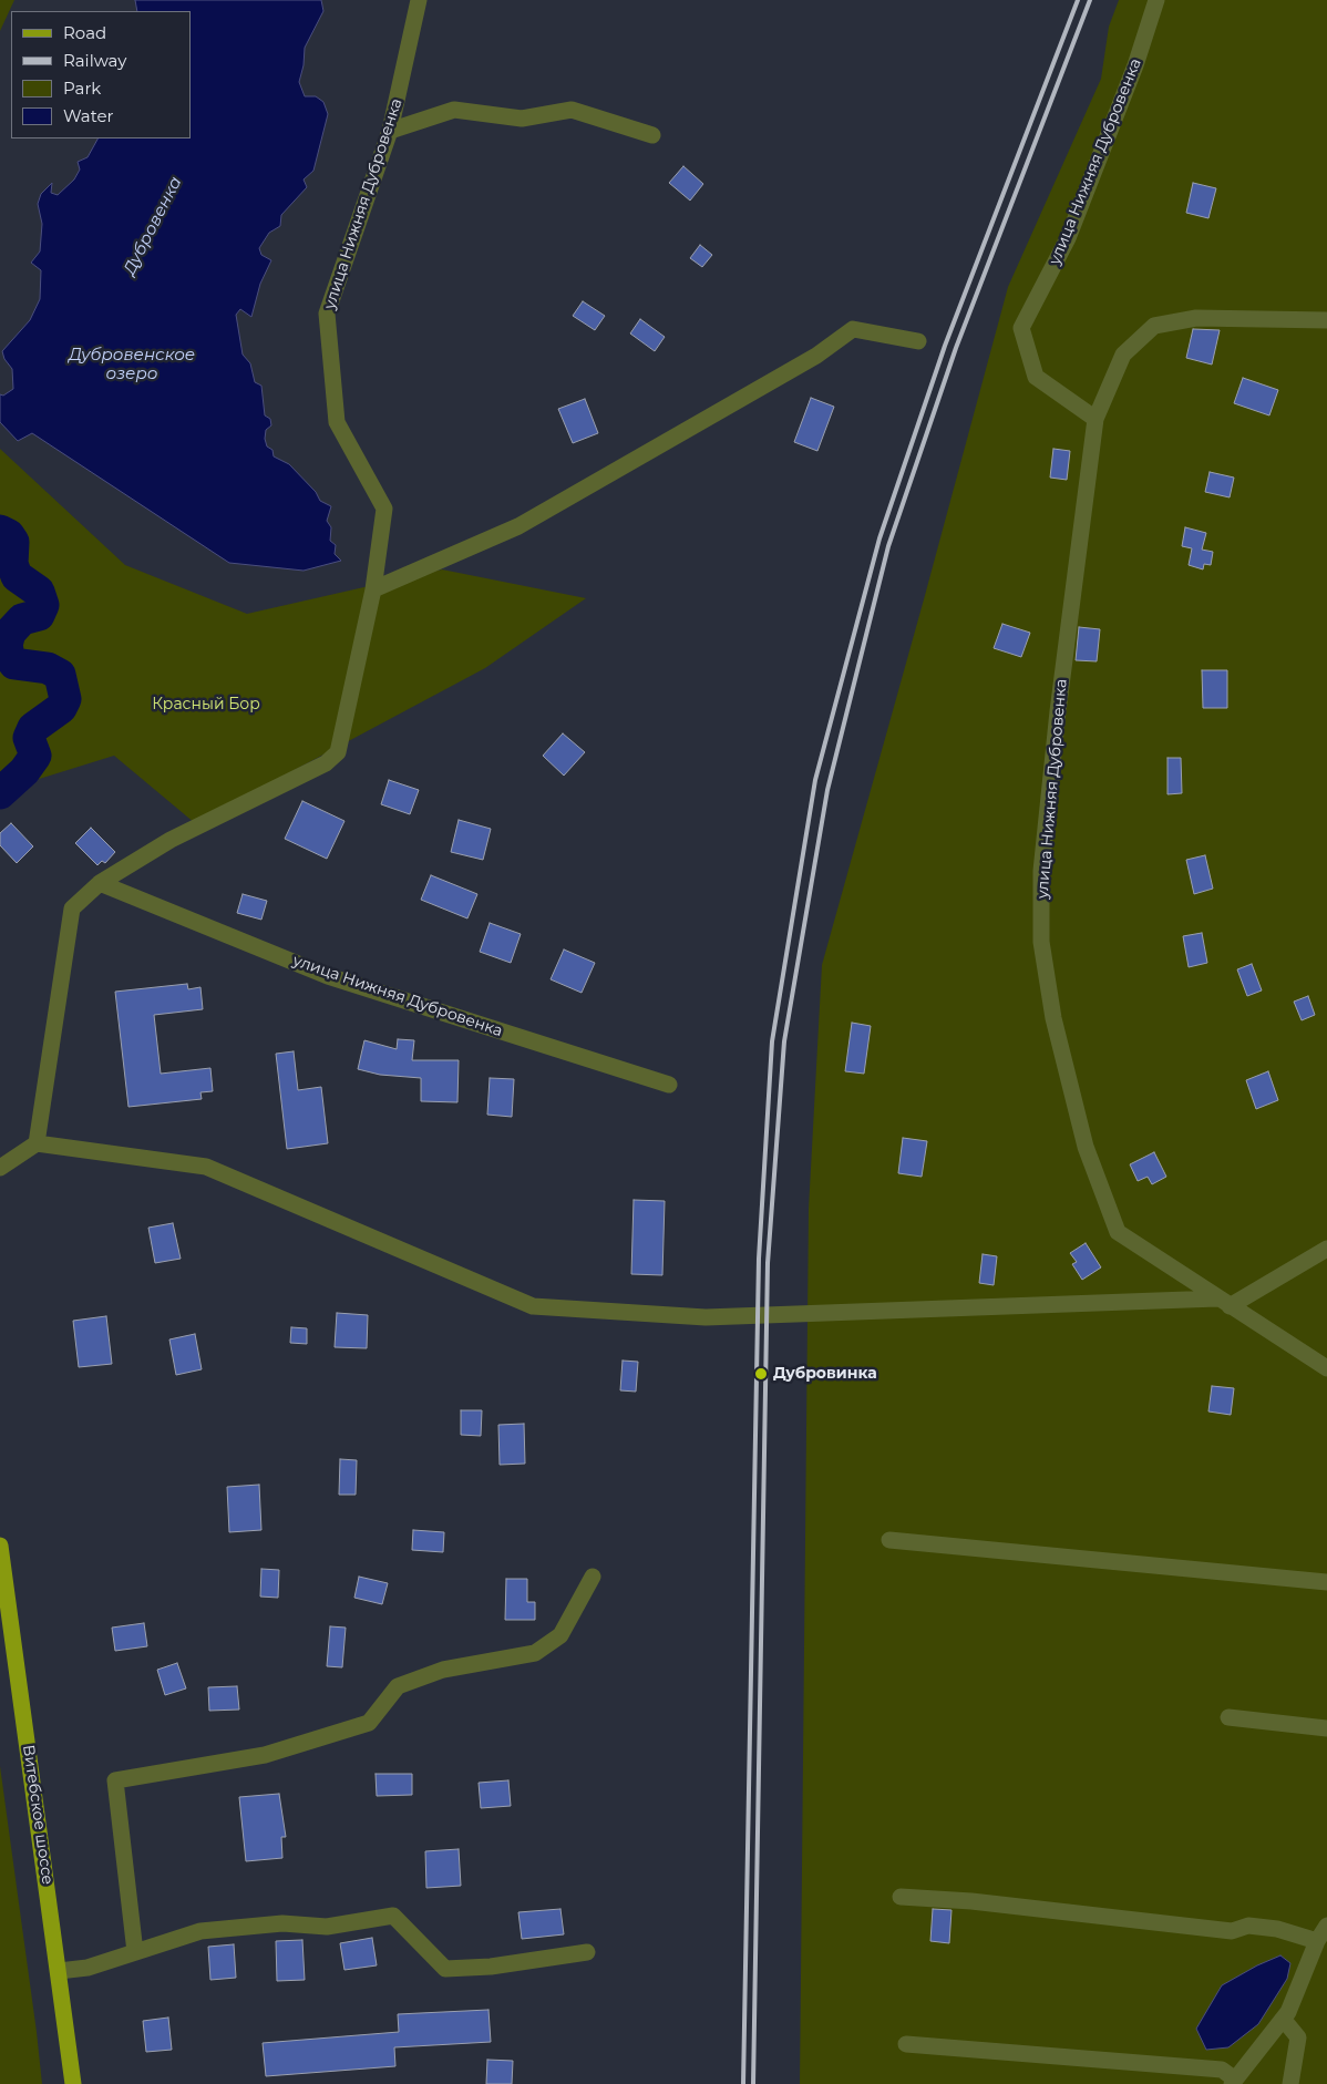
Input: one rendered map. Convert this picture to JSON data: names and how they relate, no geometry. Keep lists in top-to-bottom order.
{
  "streets": {
    "main road": ["Витебское шоссе"],
    "street": ["улица Нижняя Дубровенка"]
  },
  "water": ["Дубровенка", "Дубровенское озеро"],
  "parks": ["Красный Бор"],
  "places": ["Дубровинка"],
  "legend": [
    "Road",
    "Railway",
    "Park",
    "Water"
  ]
}
